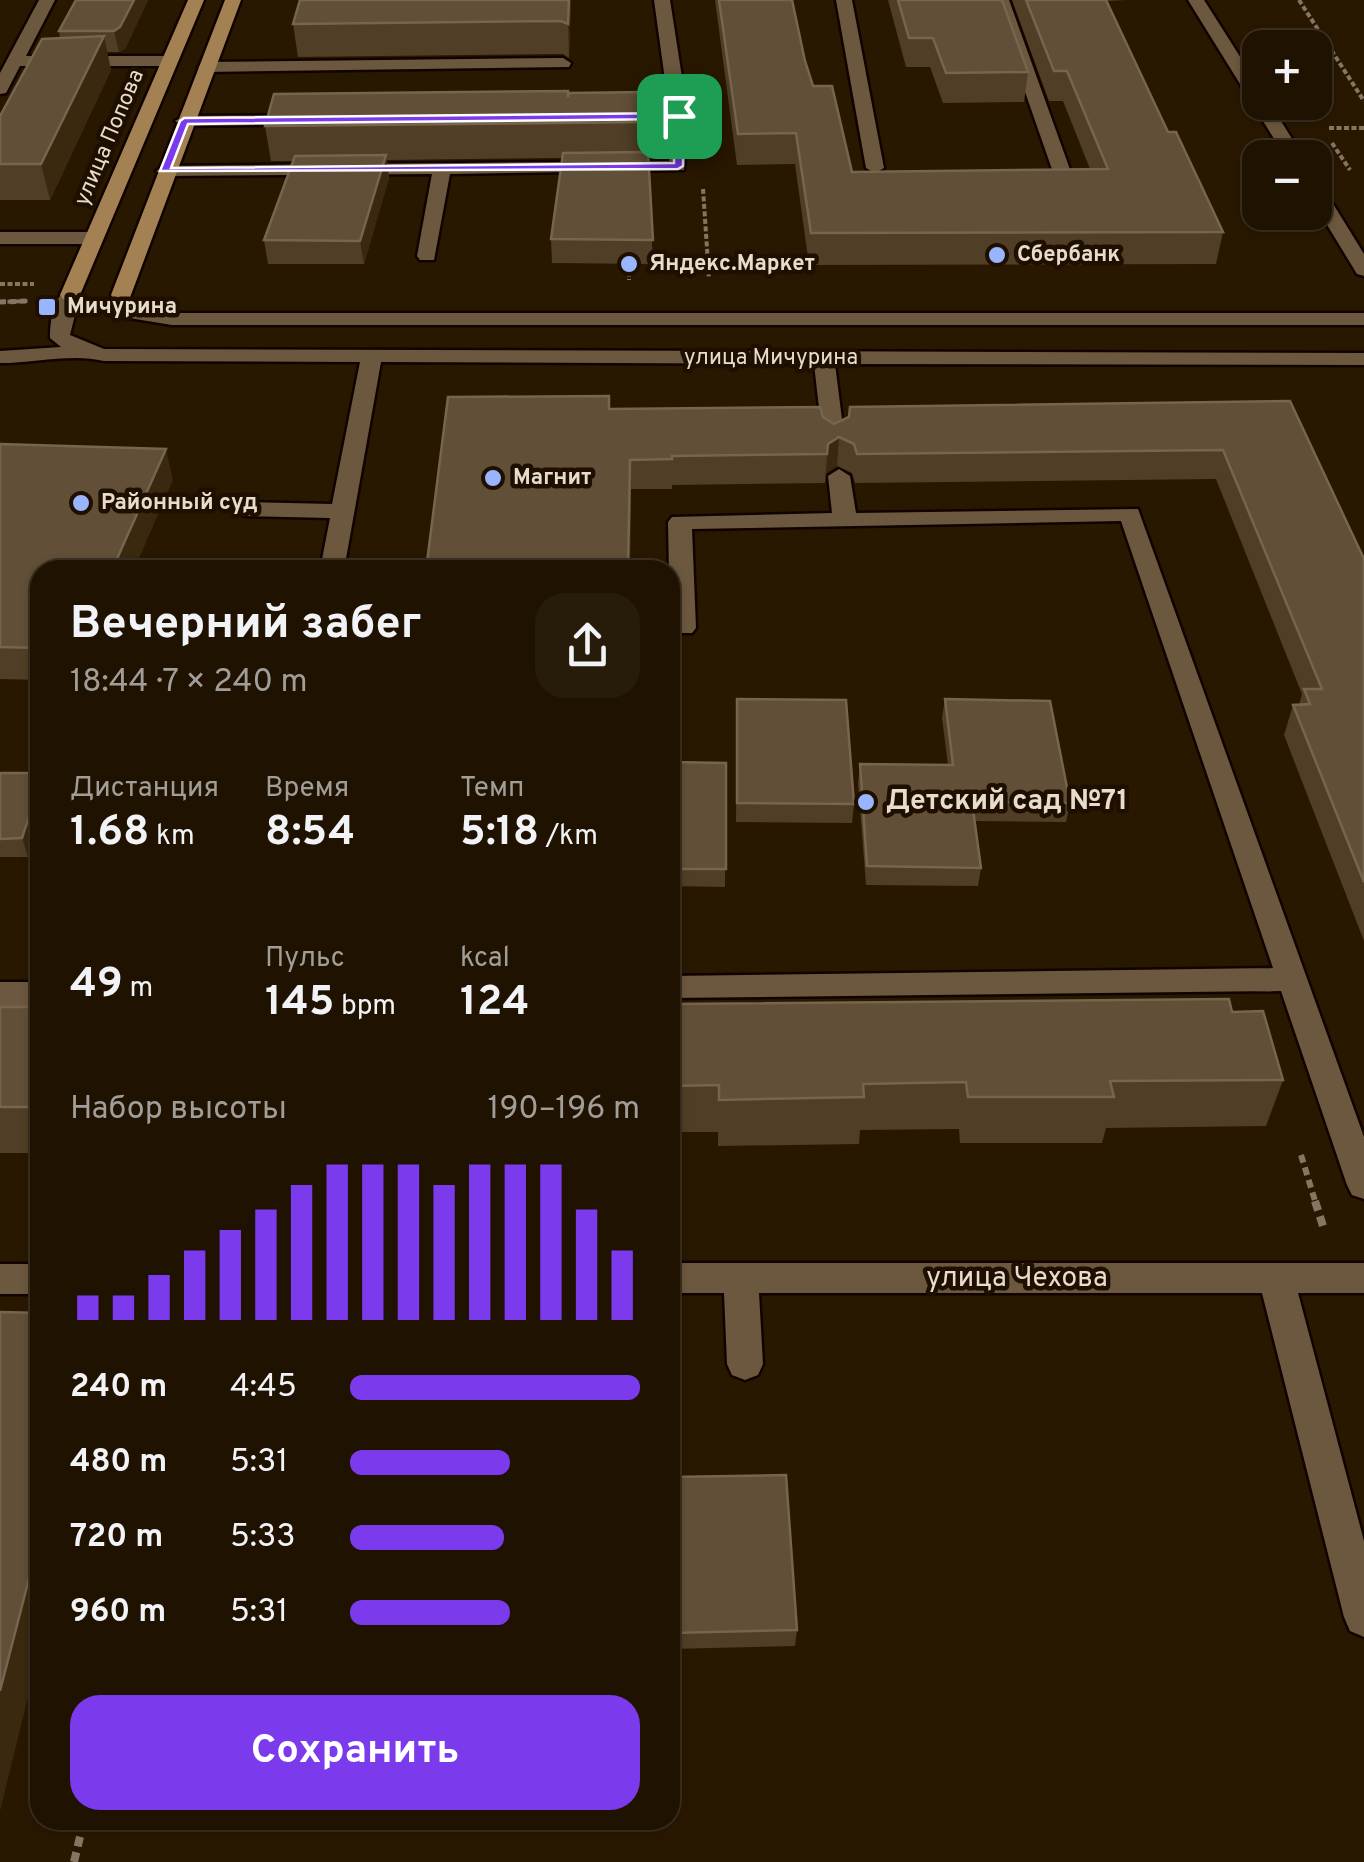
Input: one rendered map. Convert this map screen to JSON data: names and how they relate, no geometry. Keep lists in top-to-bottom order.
{
  "streets": {
    "main road": ["улица Попова"],
    "street": ["улица Мичурина", "улица Чехова"]
  },
  "places": {
    "other": [
      "Сбербанк",
      "Яндекс.Маркет",
      "Магнит",
      "Районный суд",
      "Детский сад №71"
    ],
    "transit": ["Мичурина"]
  },
  "page": {
    "map_buttons": ["+", "−"],
    "heading": ["Вечерний забег", "18:44 · 7 × 240 m"],
    "stats": [
      ["Дистанция", "1.68 km"],
      ["Время", "8:54"],
      ["Темп", "5:18 /km"],
      ["49 m"],
      ["Пульс", "145 bpm"],
      ["kcal", "124"]
    ],
    "chart": ["Набор высоты", "190–196 m"],
    "list": [
      {
        "name": "240 m",
        "note": "4:45"
      },
      {
        "name": "480 m",
        "note": "5:31"
      },
      {
        "name": "720 m",
        "note": "5:33"
      },
      {
        "name": "960 m",
        "note": "5:31"
      }
    ],
    "buttons": "Сохранить"
  }
}
